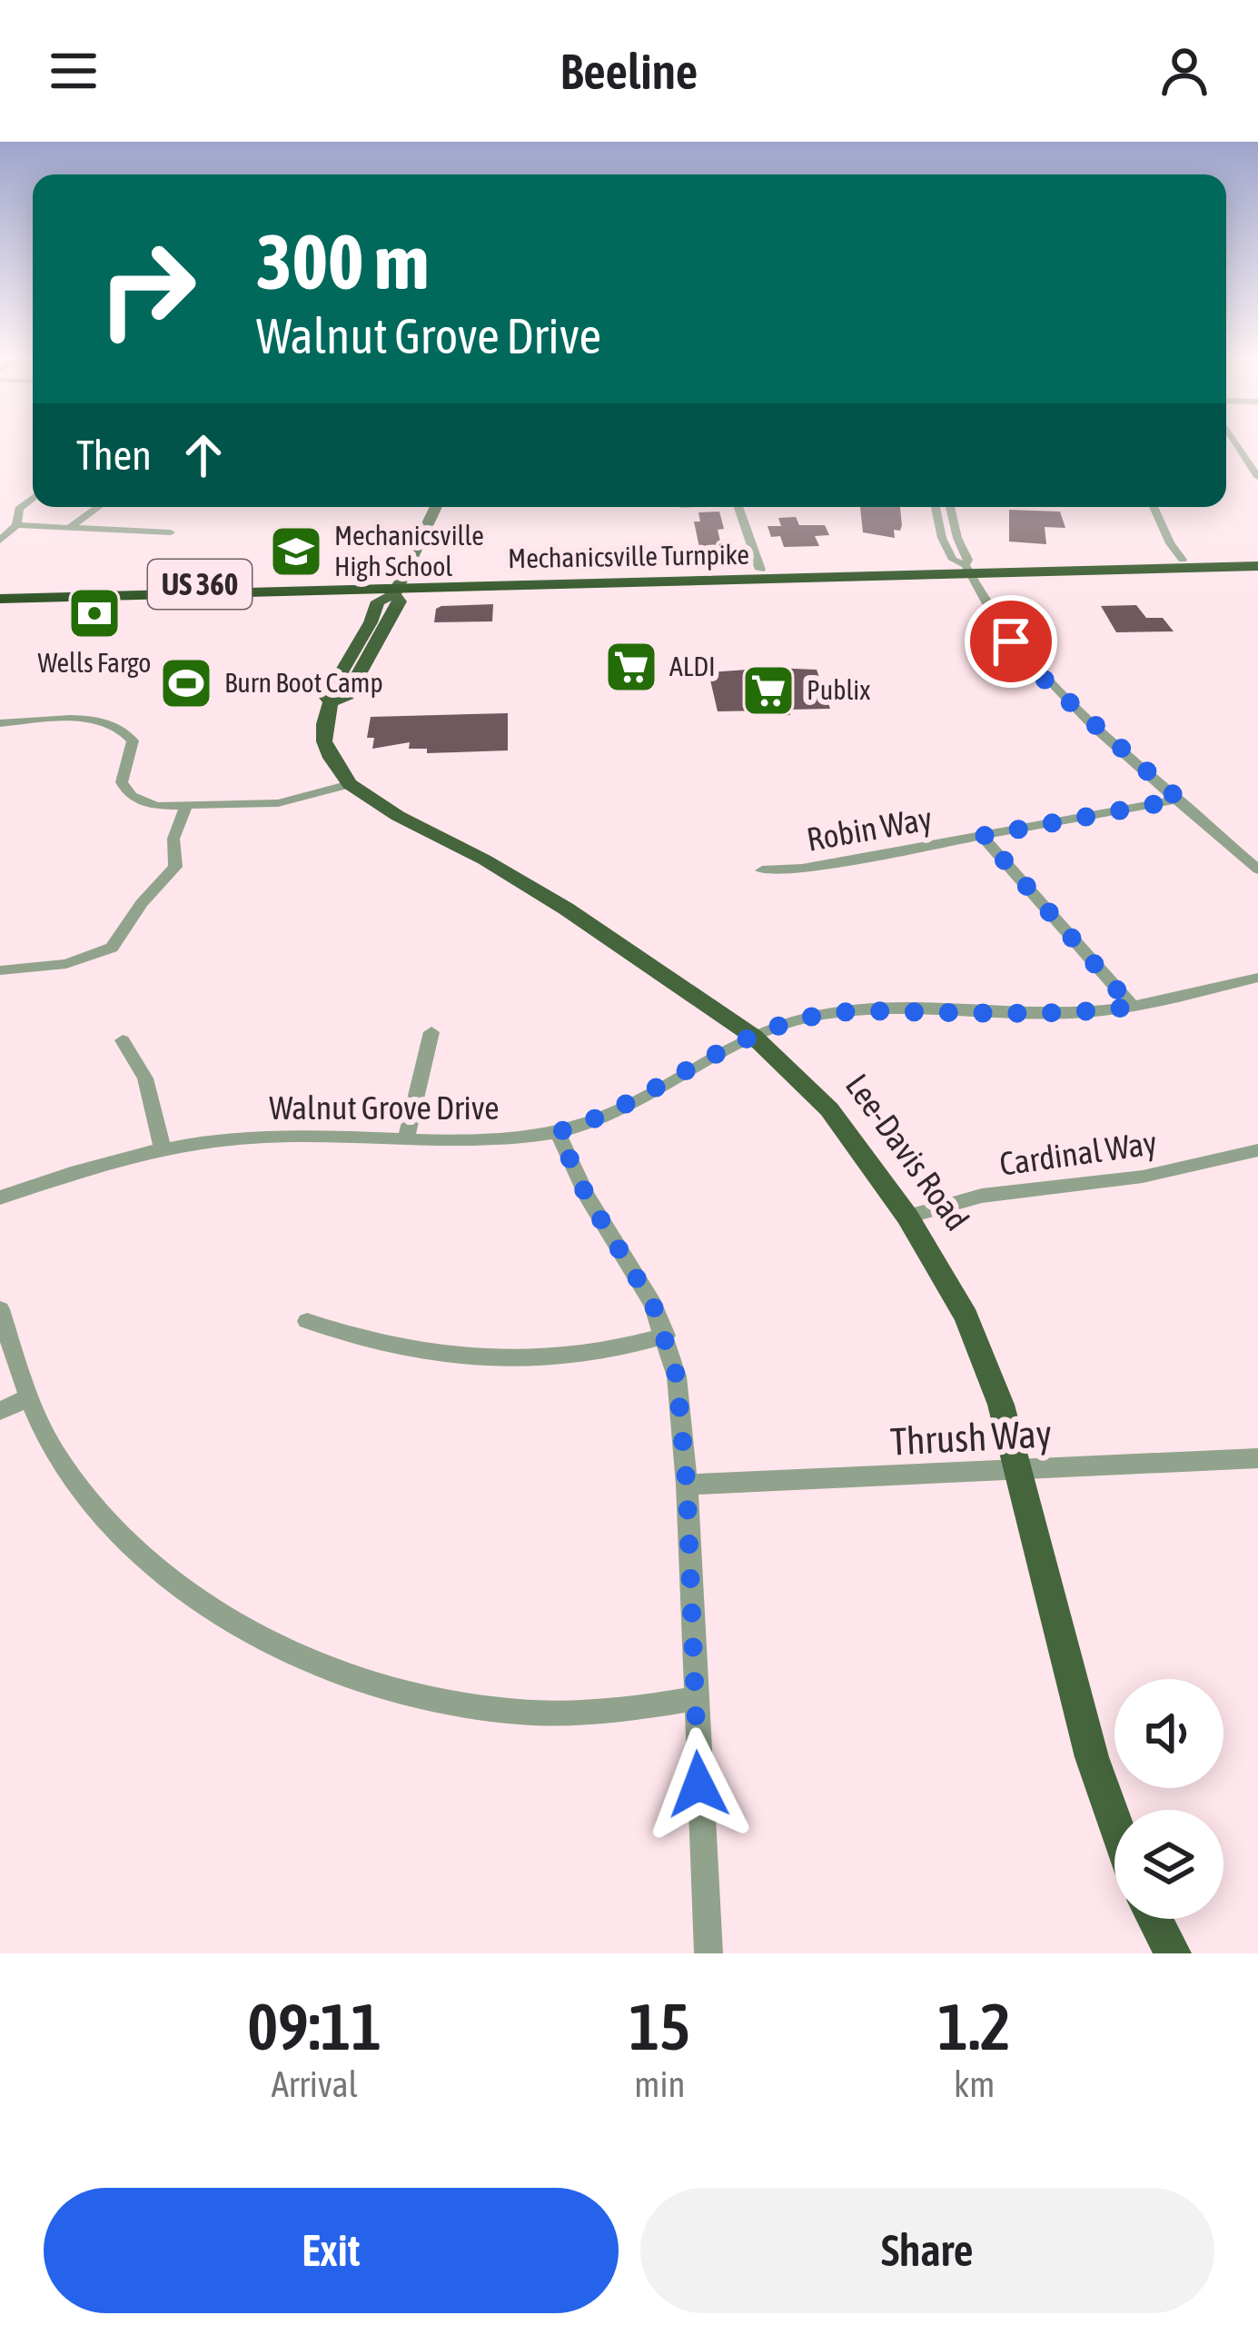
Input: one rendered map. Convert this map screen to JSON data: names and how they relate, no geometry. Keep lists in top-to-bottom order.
{
  "streets": {
    "highway": ["Mechanicsville Turnpike", "US 360"],
    "main road": ["Lee-Davis Road"],
    "street": [
      "Robin Way",
      "Walnut Grove Drive",
      "Cardinal Way",
      "Thrush Way"
    ]
  },
  "crossings": [
    ["Mechanicsville Turnpike", "Lee-Davis Road"],
    ["Walnut Grove Drive", "Lee-Davis Road"],
    ["Lee-Davis Road", "Cardinal Way"],
    ["Lee-Davis Road", "Thrush Way"]
  ],
  "places": {
    "school or university": ["Mechanicsville High School"],
    "bank": ["Wells Fargo"],
    "supermarket": ["ALDI", "Publix"],
    "sports": ["Burn Boot Camp"]
  },
  "page": {
    "header": "Beeline",
    "turn": ["300 m", "Walnut Grove Drive"],
    "then": "Then",
    "eta": [
      "09:11",
      "Arrival",
      "15",
      "min",
      "1.2",
      "km"
    ],
    "buttons": ["Exit", "Share"]
  }
}
